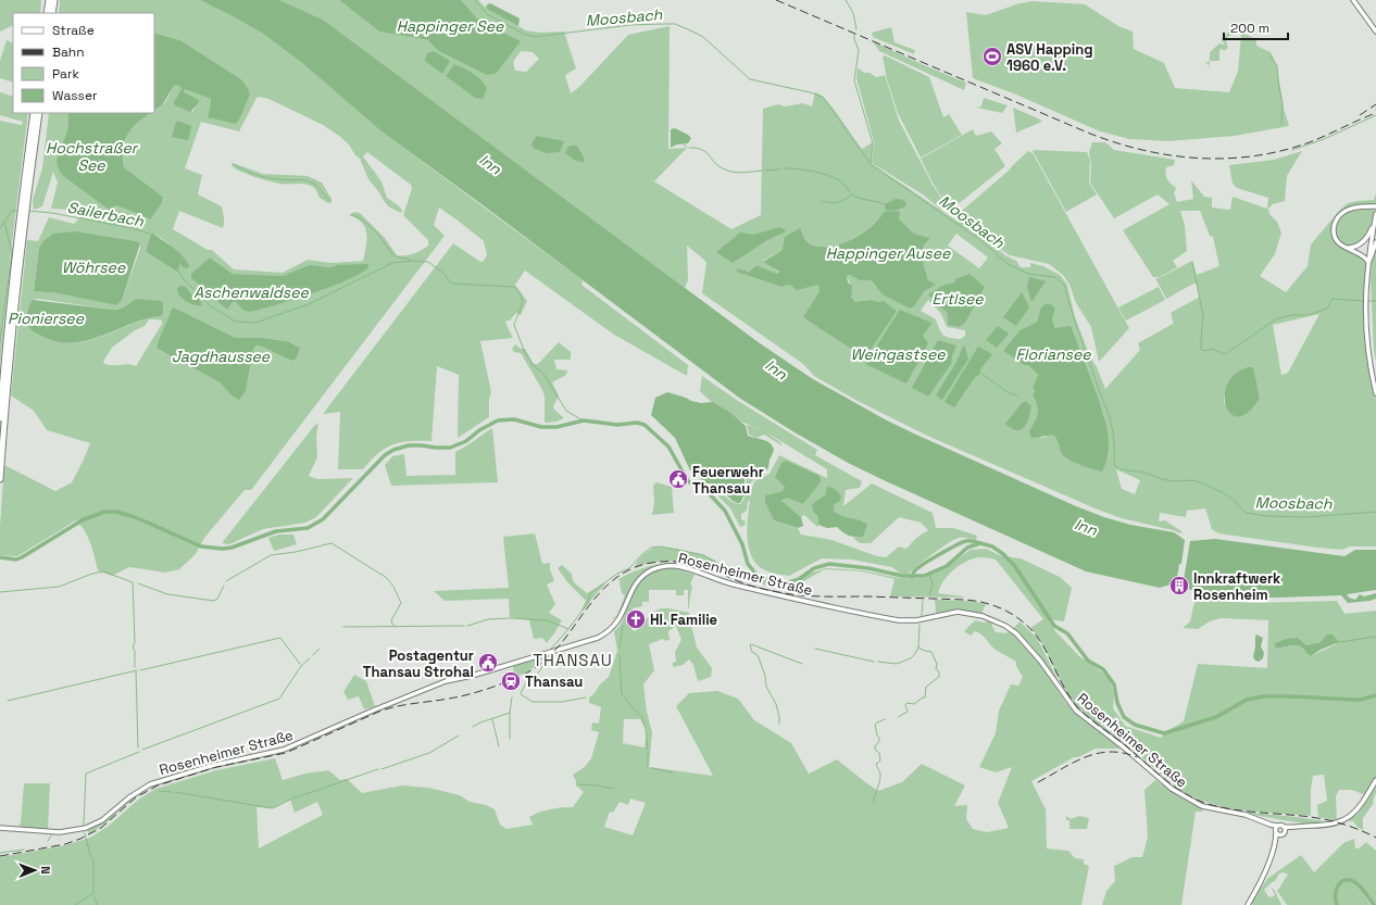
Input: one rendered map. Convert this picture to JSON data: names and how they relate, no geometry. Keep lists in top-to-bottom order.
{
  "streets": {
    "main road": ["Rosenheimer Straße"]
  },
  "districts": ["THANSAU"],
  "water": [
    "Moosbach",
    "Happinger See",
    "Hochstraßer See",
    "Inn",
    "Sailerbach",
    "Happinger Ausee",
    "Wöhrsee",
    "Aschenwaldsee",
    "Ertlsee",
    "Pioniersee",
    "Weingastsee",
    "Floriansee",
    "Jagdhaussee"
  ],
  "places": {
    "sports": ["ASV Happing 1960 e.V."],
    "public building": ["Feuerwehr Thansau", "Postagentur Thansau Strohal"],
    "building": ["Innkraftwerk Rosenheim"],
    "church": ["Hl. Familie"],
    "station": ["Thansau"]
  },
  "legend": [
    "Straße",
    "Bahn",
    "Park",
    "Wasser"
  ],
  "scale_bar": "200 m",
  "north": "right"
}
